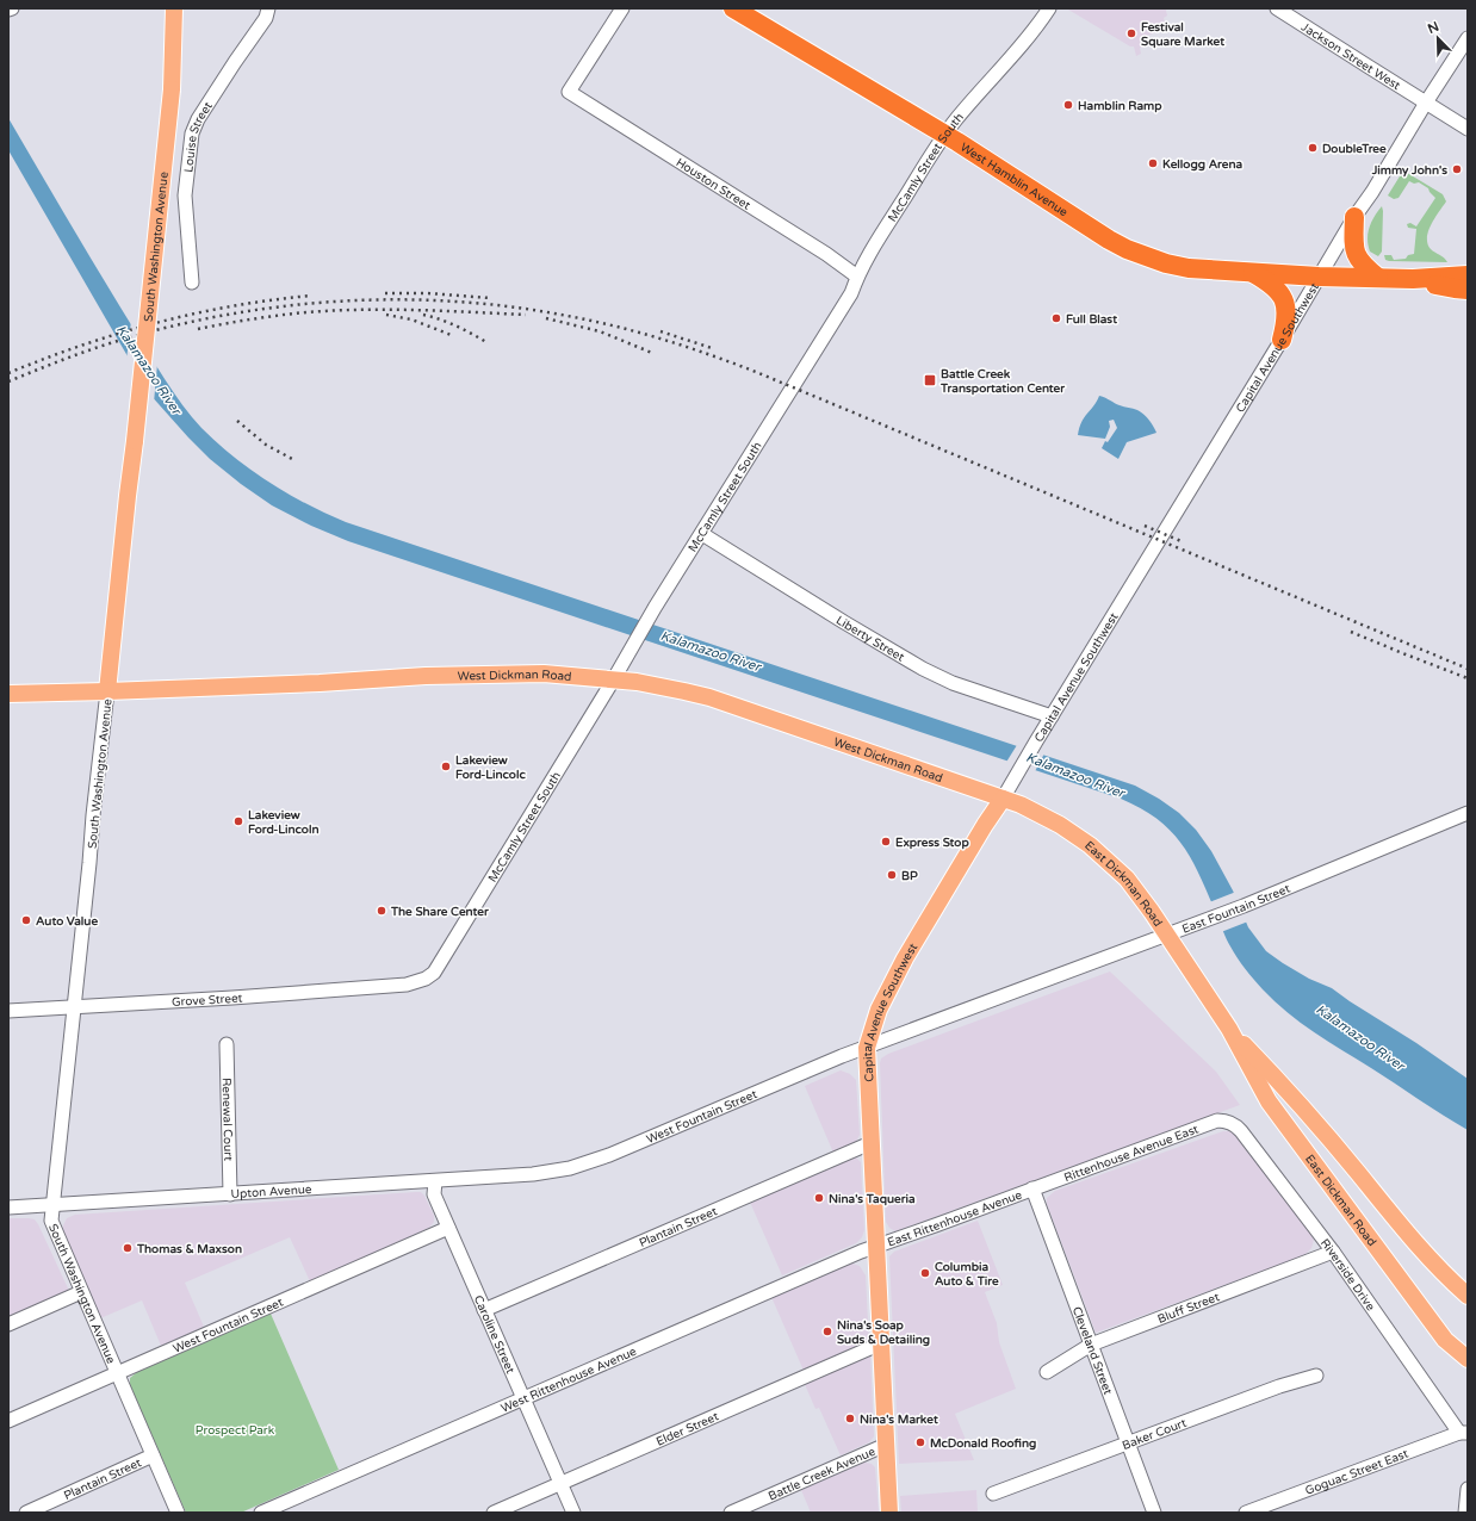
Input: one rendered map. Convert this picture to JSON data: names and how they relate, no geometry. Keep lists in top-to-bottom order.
{
  "streets": {
    "highway": ["West Hamblin Avenue"],
    "main road": [
      "South Washington Avenue",
      "Capital Avenue Southwest",
      "West Dickman Road",
      "East Dickman Road"
    ],
    "street": [
      "Jackson Street West",
      "Louise Street",
      "McCamly Street South",
      "Houston Street",
      "Liberty Street",
      "East Fountain Street",
      "Grove Street",
      "West Fountain Street",
      "Renewal Court",
      "Rittenhouse Avenue East",
      "Upton Avenue",
      "East Rittenhouse Avenue",
      "Plantain Street",
      "Riverside Drive",
      "Bluff Street",
      "Caroline Street",
      "Cleveland Street",
      "West Rittenhouse Avenue",
      "Elder Street",
      "Baker Court",
      "Goguac Street East",
      "Battle Creek Avenue"
    ]
  },
  "crossings": [
    ["Jackson Street West", "Capital Avenue Southwest"],
    ["McCamly Street South", "West Hamblin Avenue"],
    ["McCamly Street South", "Houston Street"],
    ["McCamly Street South", "Liberty Street"],
    ["McCamly Street South", "West Dickman Road"],
    ["McCamly Street South", "Grove Street"],
    ["West Hamblin Avenue", "Capital Avenue Southwest"],
    ["South Washington Avenue", "West Dickman Road"],
    ["South Washington Avenue", "Grove Street"],
    ["South Washington Avenue", "West Fountain Street"],
    ["South Washington Avenue", "Upton Avenue"],
    ["South Washington Avenue", "Plantain Street"],
    ["Capital Avenue Southwest", "Liberty Street"],
    ["Capital Avenue Southwest", "West Dickman Road"],
    ["Capital Avenue Southwest", "East Dickman Road"],
    ["Capital Avenue Southwest", "East Fountain Street"],
    ["Capital Avenue Southwest", "West Fountain Street"],
    ["Capital Avenue Southwest", "East Rittenhouse Avenue"],
    ["Capital Avenue Southwest", "Plantain Street"],
    ["Capital Avenue Southwest", "West Rittenhouse Avenue"],
    ["Capital Avenue Southwest", "Elder Street"],
    ["Capital Avenue Southwest", "Battle Creek Avenue"],
    ["West Dickman Road", "East Dickman Road"],
    ["East Dickman Road", "East Fountain Street"],
    ["East Fountain Street", "West Fountain Street"],
    ["West Fountain Street", "Upton Avenue"],
    ["West Fountain Street", "Caroline Street"],
    ["Renewal Court", "Upton Avenue"],
    ["Rittenhouse Avenue East", "East Rittenhouse Avenue"],
    ["Rittenhouse Avenue East", "Riverside Drive"],
    ["Rittenhouse Avenue East", "Cleveland Street"],
    ["Upton Avenue", "Caroline Street"],
    ["East Rittenhouse Avenue", "Cleveland Street"],
    ["East Rittenhouse Avenue", "West Rittenhouse Avenue"],
    ["Plantain Street", "Caroline Street"],
    ["Riverside Drive", "Bluff Street"],
    ["Riverside Drive", "Goguac Street East"],
    ["Bluff Street", "Cleveland Street"],
    ["Caroline Street", "West Rittenhouse Avenue"],
    ["Caroline Street", "Elder Street"],
    ["Cleveland Street", "Baker Court"]
  ],
  "water": ["Kalamazoo River"],
  "parks": ["Prospect Park"],
  "places": {
    "other": [
      "Festival Square Market",
      "Hamblin Ramp",
      "DoubleTree",
      "Kellogg Arena",
      "Jimmy John's",
      "Full Blast",
      "Lakeview Ford-Lincolc",
      "Lakeview Ford-Lincoln",
      "Express Stop",
      "BP",
      "The Share Center",
      "Auto Value",
      "Nina's Taqueria",
      "Thomas & Maxson",
      "Columbia Auto & Tire",
      "Nina's Soap Suds & Detailing",
      "Nina's Market",
      "McDonald Roofing"
    ],
    "transit": ["Battle Creek Transportation Center"]
  },
  "north": "top left"
}
